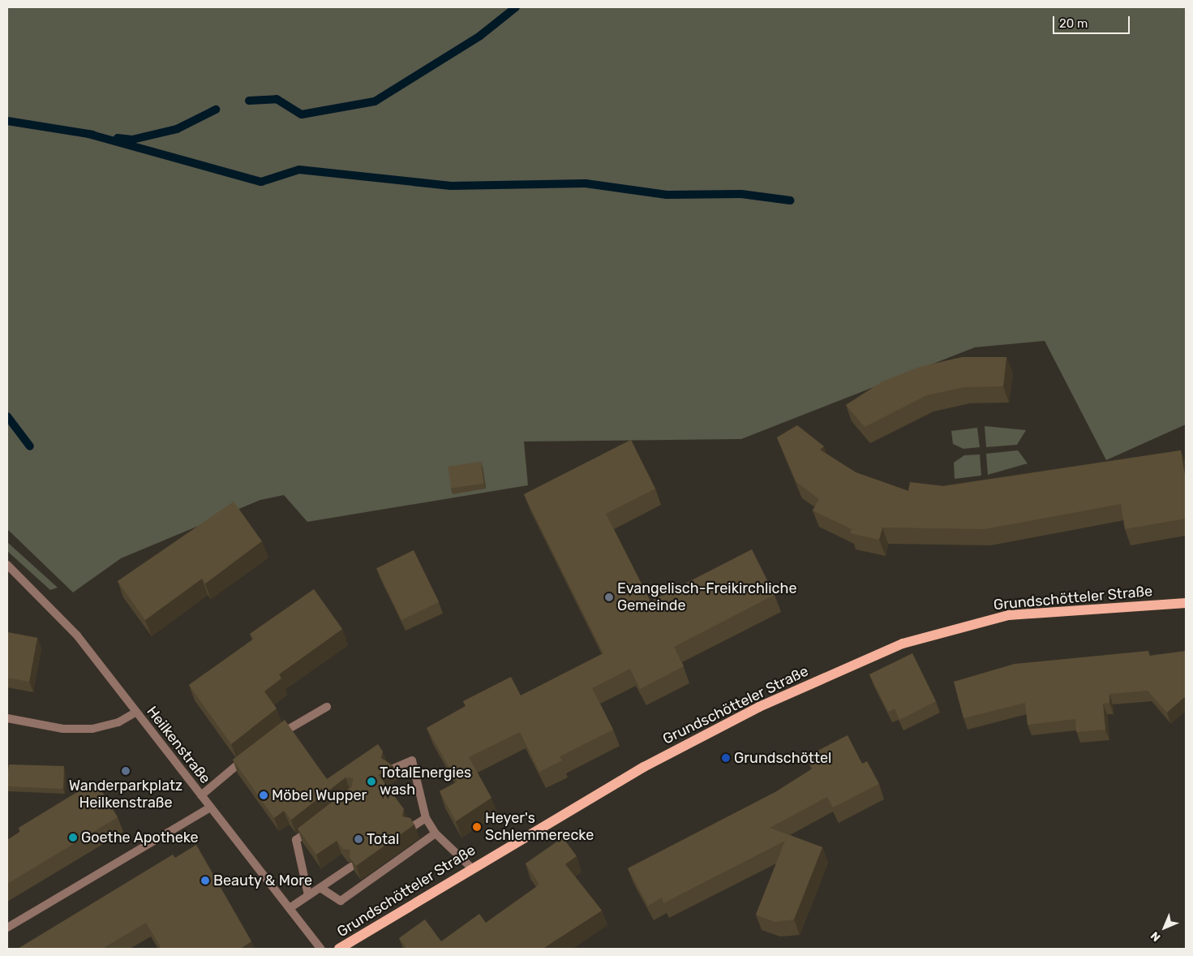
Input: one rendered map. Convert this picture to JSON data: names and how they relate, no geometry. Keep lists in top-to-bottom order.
{
  "streets": {
    "main road": ["Grundschötteler Straße"],
    "street": ["Heilkenstraße"]
  },
  "places": [
    "Evangelisch-Freikirchliche Gemeinde",
    "Grundschöttel",
    "Wanderparkplatz Heilkenstraße",
    "TotalEnergies wash",
    "Möbel Wupper",
    "Heyer's Schlemmerecke",
    "Goethe Apotheke",
    "Total",
    "Beauty & More"
  ],
  "scale_bar": "20 m",
  "north": "bottom left"
}
